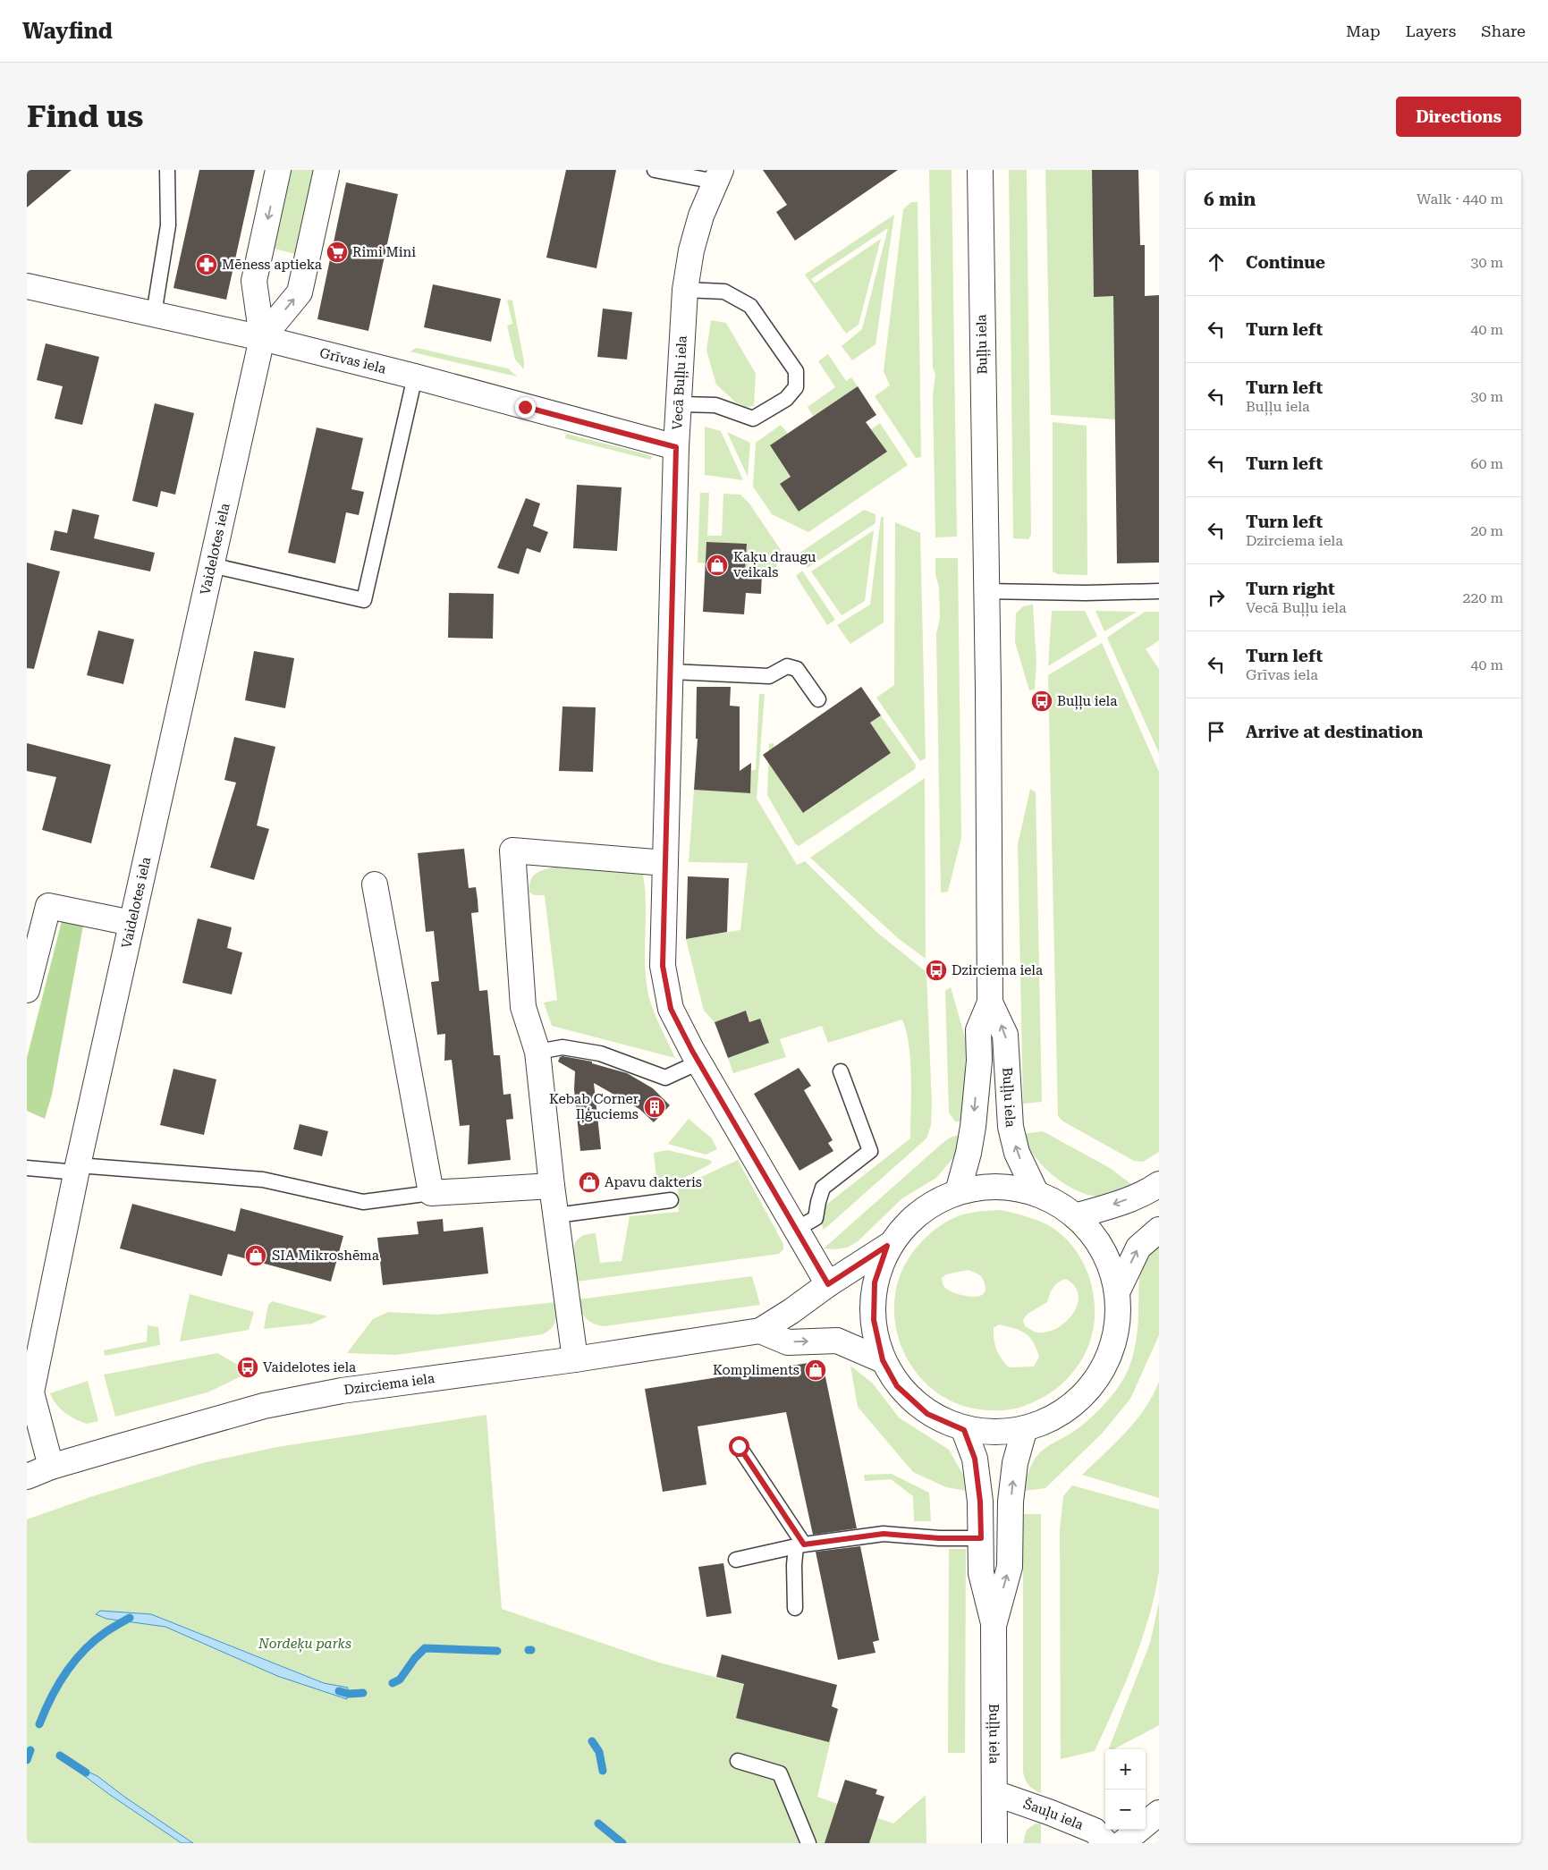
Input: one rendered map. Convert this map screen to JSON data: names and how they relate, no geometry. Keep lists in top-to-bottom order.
{
  "streets": {
    "street": [
      "Buļļu iela",
      "Grīvas iela",
      "Vecā Buļļu iela",
      "Vaidelotes iela",
      "Dzirciema iela",
      "Šauļu iela"
    ]
  },
  "crossings": [
    ["Buļļu iela", "Šauļu iela"],
    ["Grīvas iela", "Vecā Buļļu iela"],
    ["Grīvas iela", "Vaidelotes iela"],
    ["Vecā Buļļu iela", "Dzirciema iela"],
    ["Vaidelotes iela", "Dzirciema iela"]
  ],
  "parks": ["Nordeķu parks"],
  "places": {
    "supermarket": ["Rimi Mini"],
    "pharmacy": ["Mēness aptieka"],
    "shop": [
      "Kaķu draugu veikals",
      "Apavu dakteris",
      "SIA Mikroshēma",
      "Kompliments"
    ],
    "bus stop": ["Buļļu iela", "Dzirciema iela", "Vaidelotes iela"],
    "building": ["Kebab Corner Iļģuciems"]
  },
  "page": {
    "header": "Wayfind",
    "nav": ["Map", "Layers", "Share"],
    "buttons": "Directions",
    "title": "Find us",
    "heading": ["6 min", "Walk · 440 m"],
    "list": [
      ["Continue", "30 m"],
      ["Turn left", "40 m"],
      ["Turn left", "Buļļu iela", "30 m"],
      ["Turn left", "60 m"],
      ["Turn left", "Dzirciema iela", "20 m"],
      ["Turn right", "Vecā Buļļu iela", "220 m"],
      ["Turn left", "Grīvas iela", "40 m"],
      "Arrive at destination"
    ],
    "map_buttons": ["+", "−"]
  }
}
